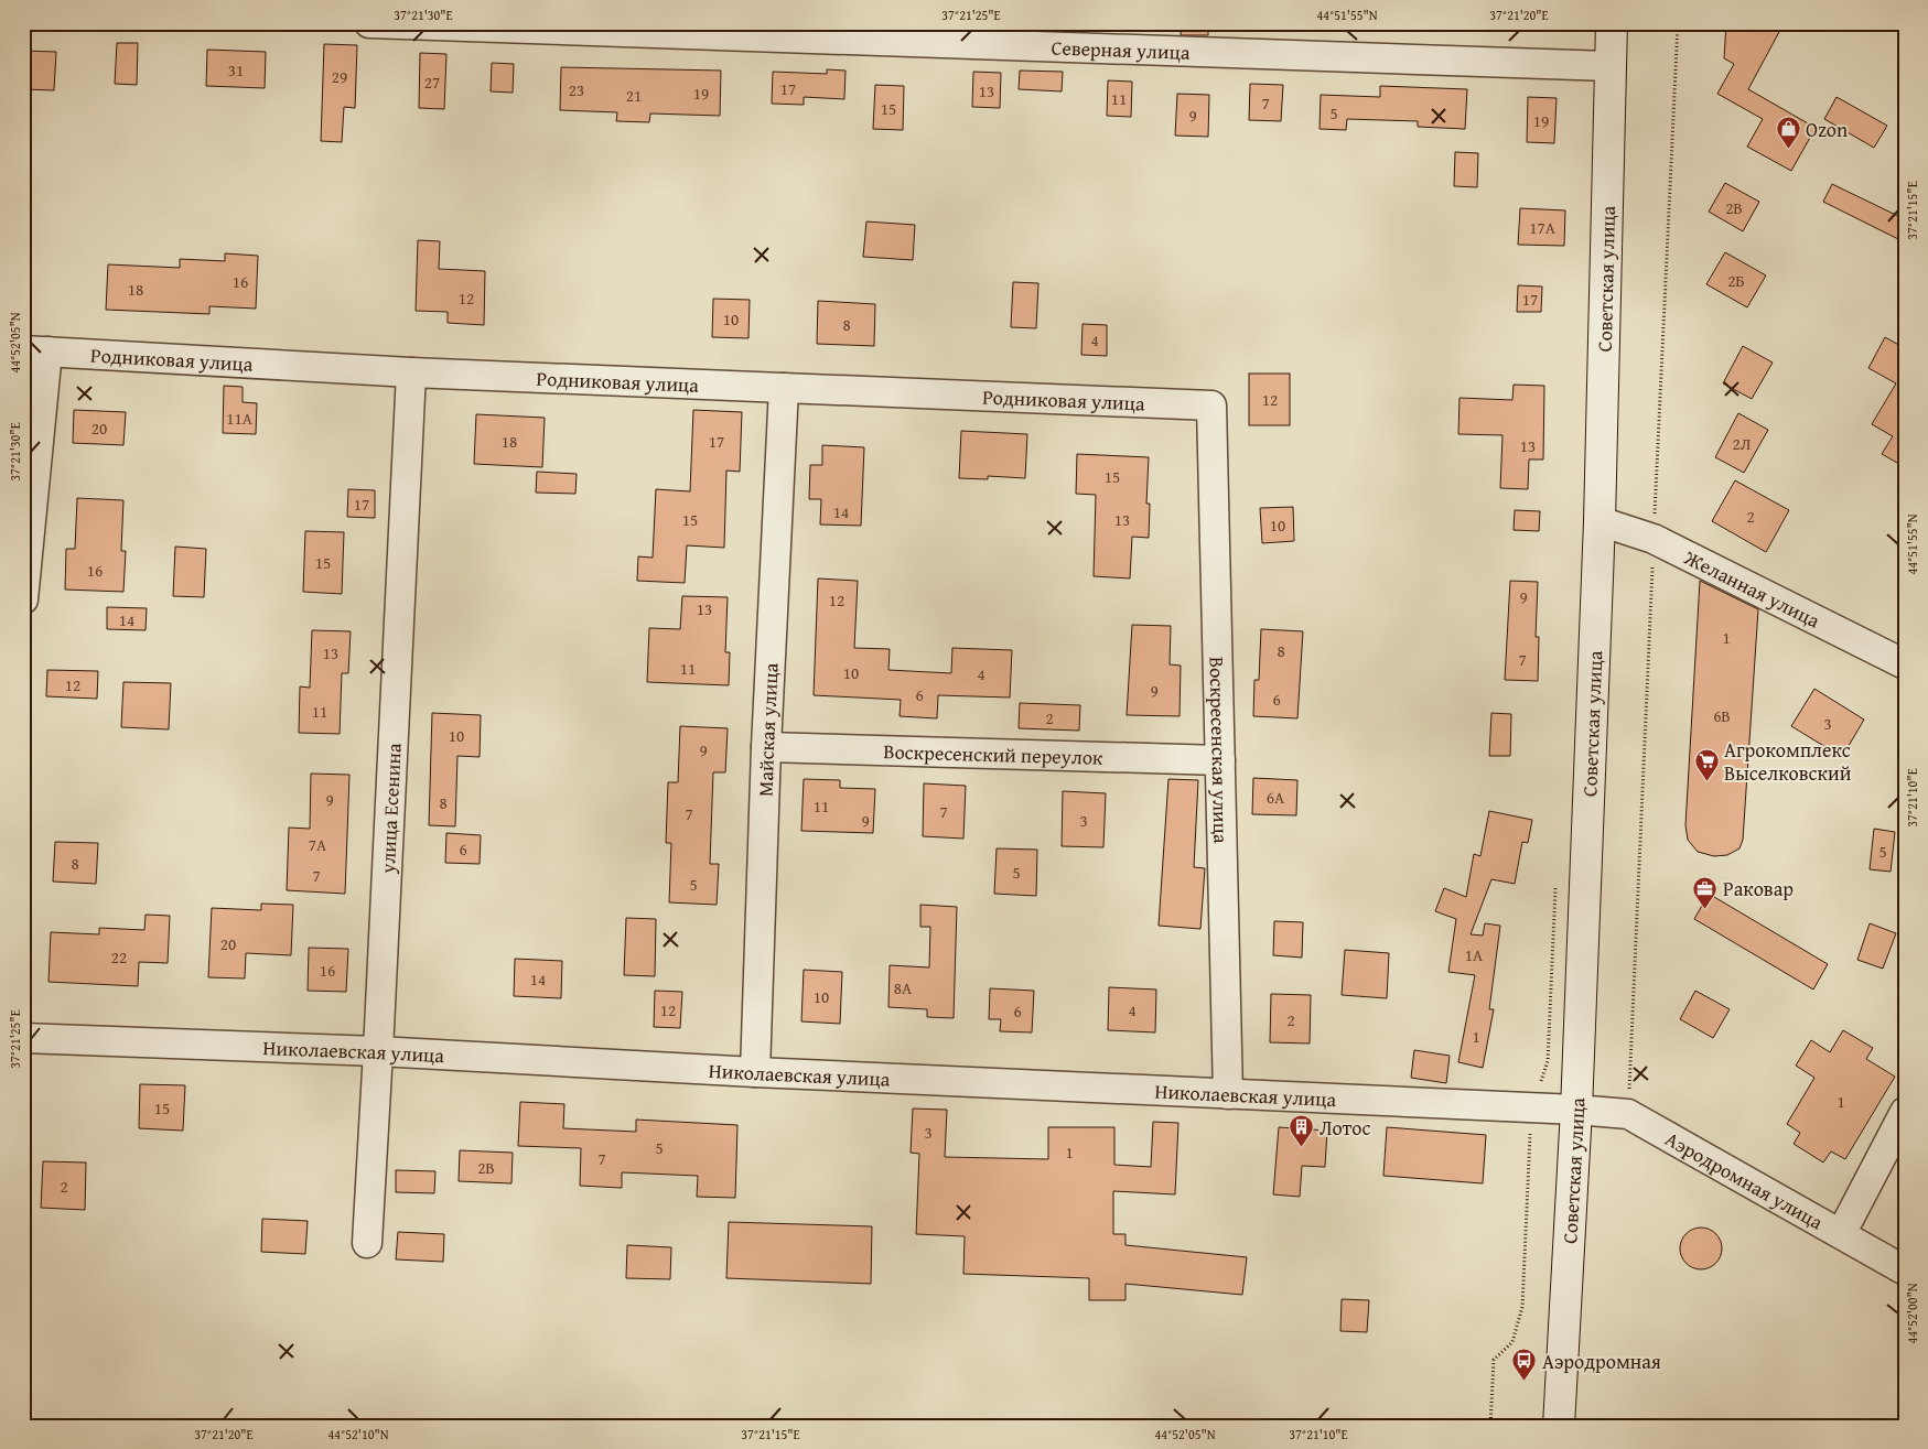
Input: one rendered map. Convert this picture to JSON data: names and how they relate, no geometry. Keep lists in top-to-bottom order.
{
  "streets": {
    "main road": ["Советская улица"],
    "street": [
      "Северная улица",
      "Родниковая улица",
      "Желанная улица",
      "Майская улица",
      "Воскресенская улица",
      "Воскресенский переулок",
      "улица Есенина",
      "Николаевская улица",
      "Аэродромная улица"
    ]
  },
  "crossings": [
    ["Северная улица", "Советская улица"],
    ["Советская улица", "Желанная улица"],
    ["Советская улица", "Николаевская улица"],
    ["Советская улица", "Аэродромная улица"],
    ["Родниковая улица", "Майская улица"],
    ["Родниковая улица", "Воскресенская улица"],
    ["Родниковая улица", "улица Есенина"],
    ["Майская улица", "Воскресенский переулок"],
    ["Майская улица", "Николаевская улица"],
    ["Воскресенская улица", "Воскресенский переулок"],
    ["Воскресенская улица", "Николаевская улица"],
    ["улица Есенина", "Николаевская улица"],
    ["Николаевская улица", "Аэродромная улица"]
  ],
  "places": {
    "shop": ["Ozon"],
    "supermarket": ["Агрокомплекс Выселковский"],
    "office": ["Раковар"],
    "building": ["Лотос"],
    "bus stop": ["Аэродромная"]
  },
  "house_numbers": [
    "31",
    "29",
    "27",
    "17",
    "23",
    "13",
    "19",
    "21",
    "11",
    "7",
    "15",
    "5",
    "9",
    "19",
    "2В",
    "17А",
    "2Б",
    "16",
    "18",
    "12",
    "17",
    "10",
    "8",
    "4",
    "12",
    "11А",
    "20",
    "18",
    "17",
    "2Л",
    "13",
    "15",
    "17",
    "14",
    "2",
    "15",
    "13",
    "10",
    "15",
    "16",
    "9",
    "12",
    "13",
    "14",
    "1",
    "8",
    "13",
    "7",
    "11",
    "10",
    "4",
    "12",
    "9",
    "6",
    "6",
    "11",
    "6В",
    "2",
    "3",
    "10",
    "9",
    "6А",
    "9",
    "8",
    "11",
    "7",
    "7",
    "9",
    "3",
    "7А",
    "6",
    "5",
    "8",
    "5",
    "7",
    "5",
    "20",
    "1А",
    "22",
    "16",
    "14",
    "8А",
    "10",
    "12",
    "4",
    "6",
    "2",
    "1",
    "1",
    "15",
    "3",
    "5",
    "1",
    "7",
    "2В",
    "2"
  ],
  "coordinates": [
    "37°21'30\"E",
    "37°21'25\"E",
    "44°51'55\"N",
    "37°21'20\"E",
    "37°21'15\"E",
    "44°52'05\"N",
    "37°21'10\"E",
    "44°52'00\"N",
    "44°52'10\"N"
  ]
}
